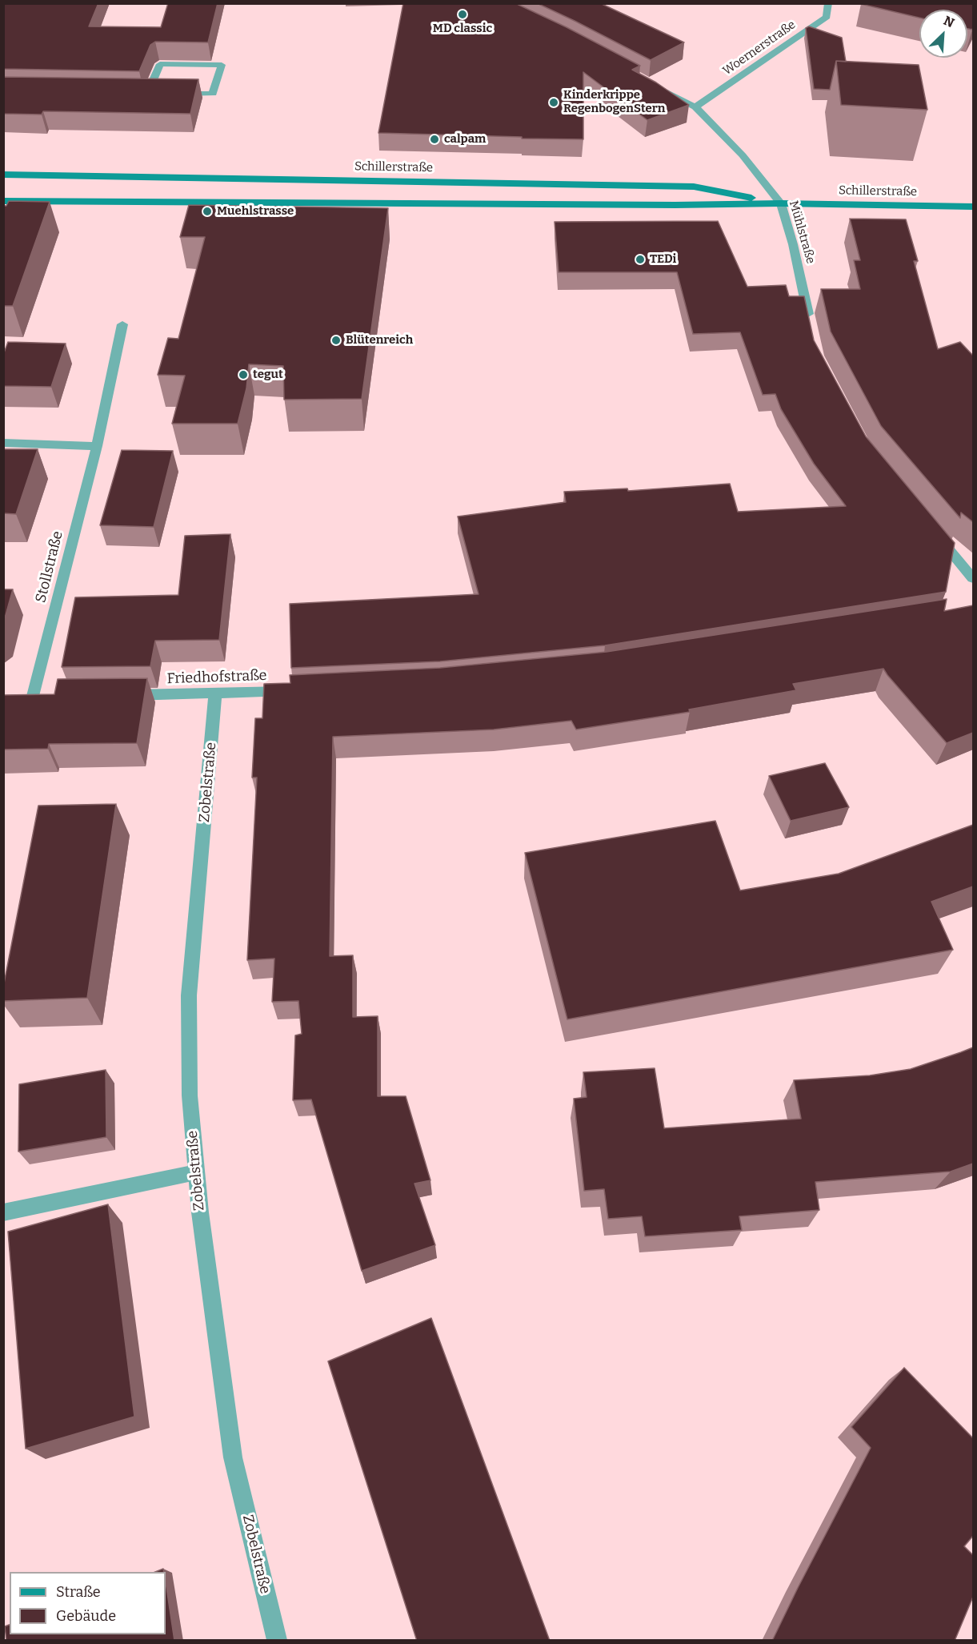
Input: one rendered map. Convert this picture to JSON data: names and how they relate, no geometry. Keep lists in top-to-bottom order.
{
  "streets": {
    "main road": ["Schillerstraße"],
    "street": [
      "Woernerstraße",
      "Mühlstraße",
      "Stollstraße",
      "Friedhofstraße",
      "Zobelstraße"
    ]
  },
  "crossings": [
    ["Woernerstraße", "Mühlstraße"],
    ["Schillerstraße", "Mühlstraße"],
    ["Friedhofstraße", "Zobelstraße"]
  ],
  "places": [
    "MD classic",
    "Kinderkrippe RegenbogenStern",
    "calpam",
    "Muehlstrasse",
    "TEDi",
    "Blütenreich",
    "tegut"
  ],
  "legend": ["Straße", "Gebäude"],
  "north": "top right"
}
